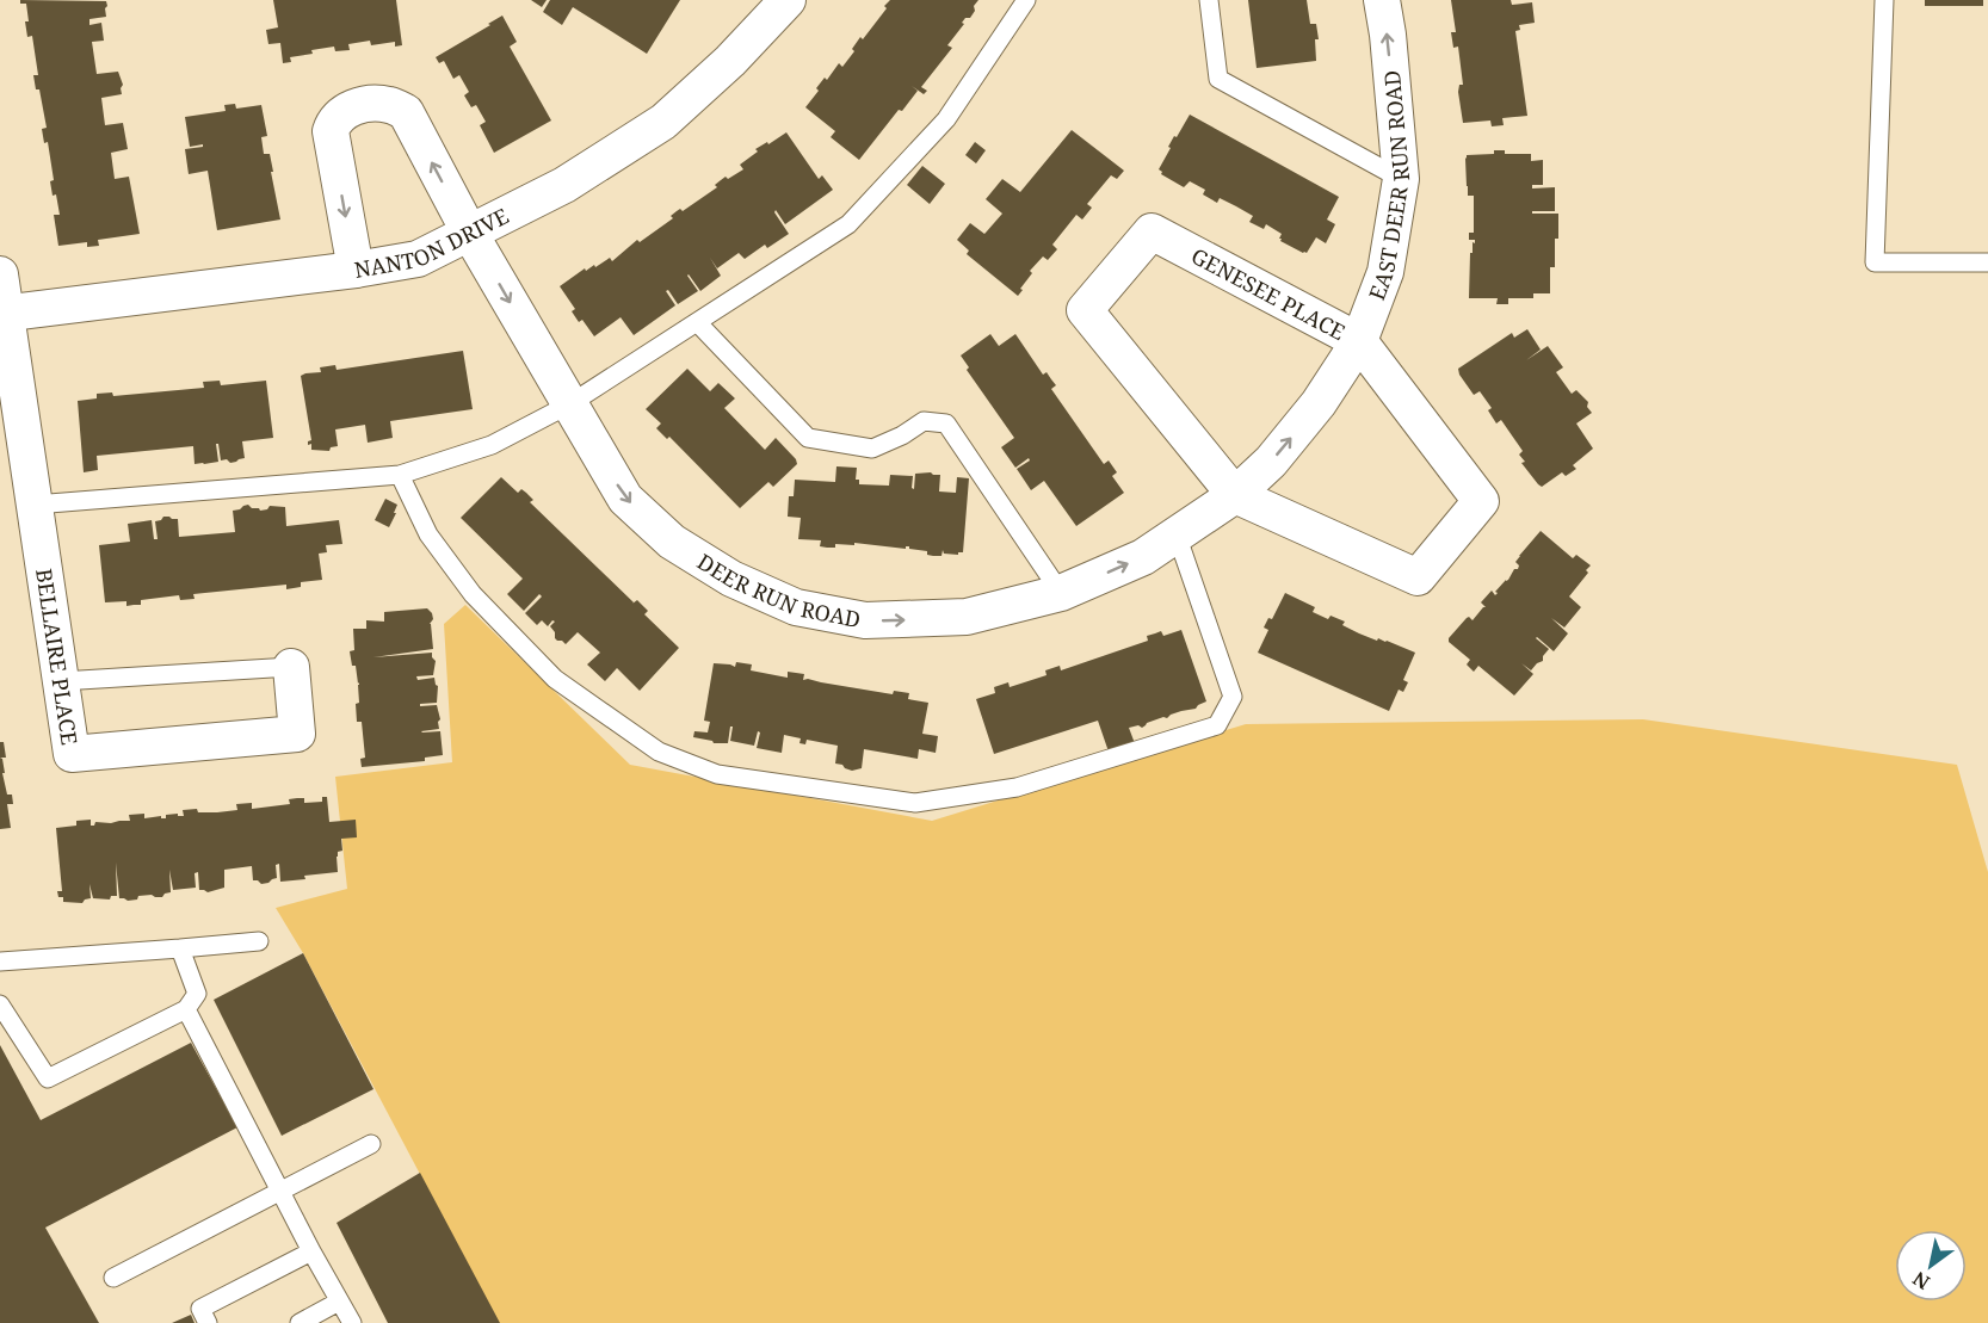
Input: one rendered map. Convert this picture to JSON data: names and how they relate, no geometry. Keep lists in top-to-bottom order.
{
  "streets": {
    "street": [
      "EAST DEER RUN ROAD",
      "NANTON DRIVE",
      "GENESEE PLACE",
      "DEER RUN ROAD",
      "BELLAIRE PLACE"
    ]
  },
  "crossings": [
    ["EAST DEER RUN ROAD", "GENESEE PLACE"],
    ["EAST DEER RUN ROAD", "DEER RUN ROAD"],
    ["NANTON DRIVE", "DEER RUN ROAD"],
    ["NANTON DRIVE", "BELLAIRE PLACE"],
    ["GENESEE PLACE", "DEER RUN ROAD"]
  ],
  "one_way": ["EAST DEER RUN ROAD"],
  "north": "bottom left"
}
